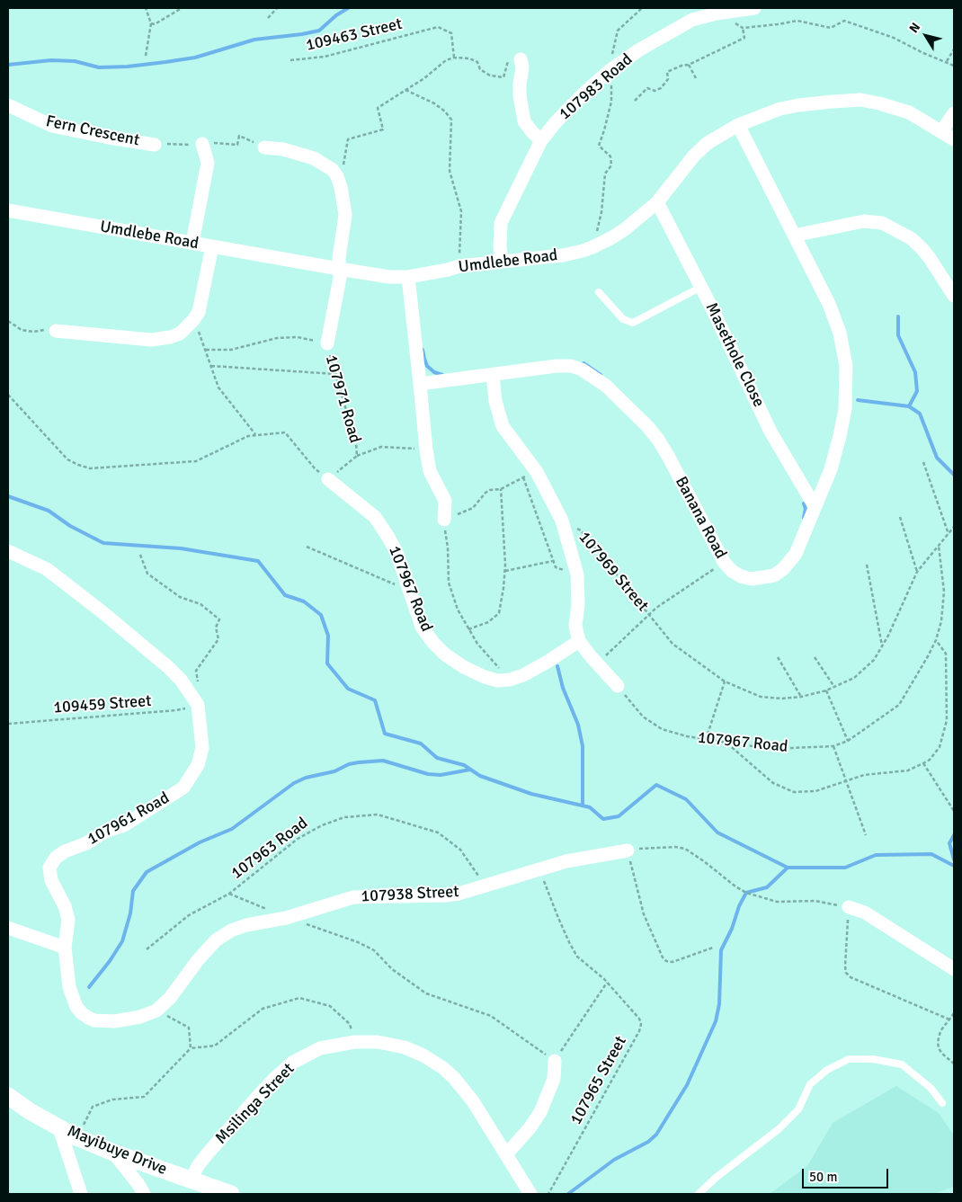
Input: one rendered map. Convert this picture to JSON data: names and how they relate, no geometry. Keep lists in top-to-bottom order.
{
  "streets": {
    "street": [
      "107983 Road",
      "Fern Crescent",
      "Umdlebe Road",
      "Masethole Close",
      "107971 Road",
      "Banana Road",
      "107969 Street",
      "107967 Road",
      "107961 Road",
      "107938 Street",
      "Msilinga Street",
      "Mayibuye Drive"
    ],
    "path": [
      "109463 Street",
      "109459 Street",
      "107963 Road",
      "107965 Street"
    ]
  },
  "crossings": [
    ["107983 Road", "Umdlebe Road"],
    ["Umdlebe Road", "Masethole Close"],
    ["Umdlebe Road", "107971 Road"],
    ["Umdlebe Road", "Banana Road"],
    ["Masethole Close", "Banana Road"],
    ["107971 Road", "107967 Road"],
    ["Banana Road", "107969 Street"],
    ["107969 Street", "107967 Road"],
    ["109459 Street", "107961 Road"],
    ["107961 Road", "107938 Street"],
    ["107963 Road", "107938 Street"],
    ["107938 Street", "107965 Street"],
    ["Msilinga Street", "Mayibuye Drive"]
  ],
  "scale_bar": "50 m",
  "north": "top left"
}
